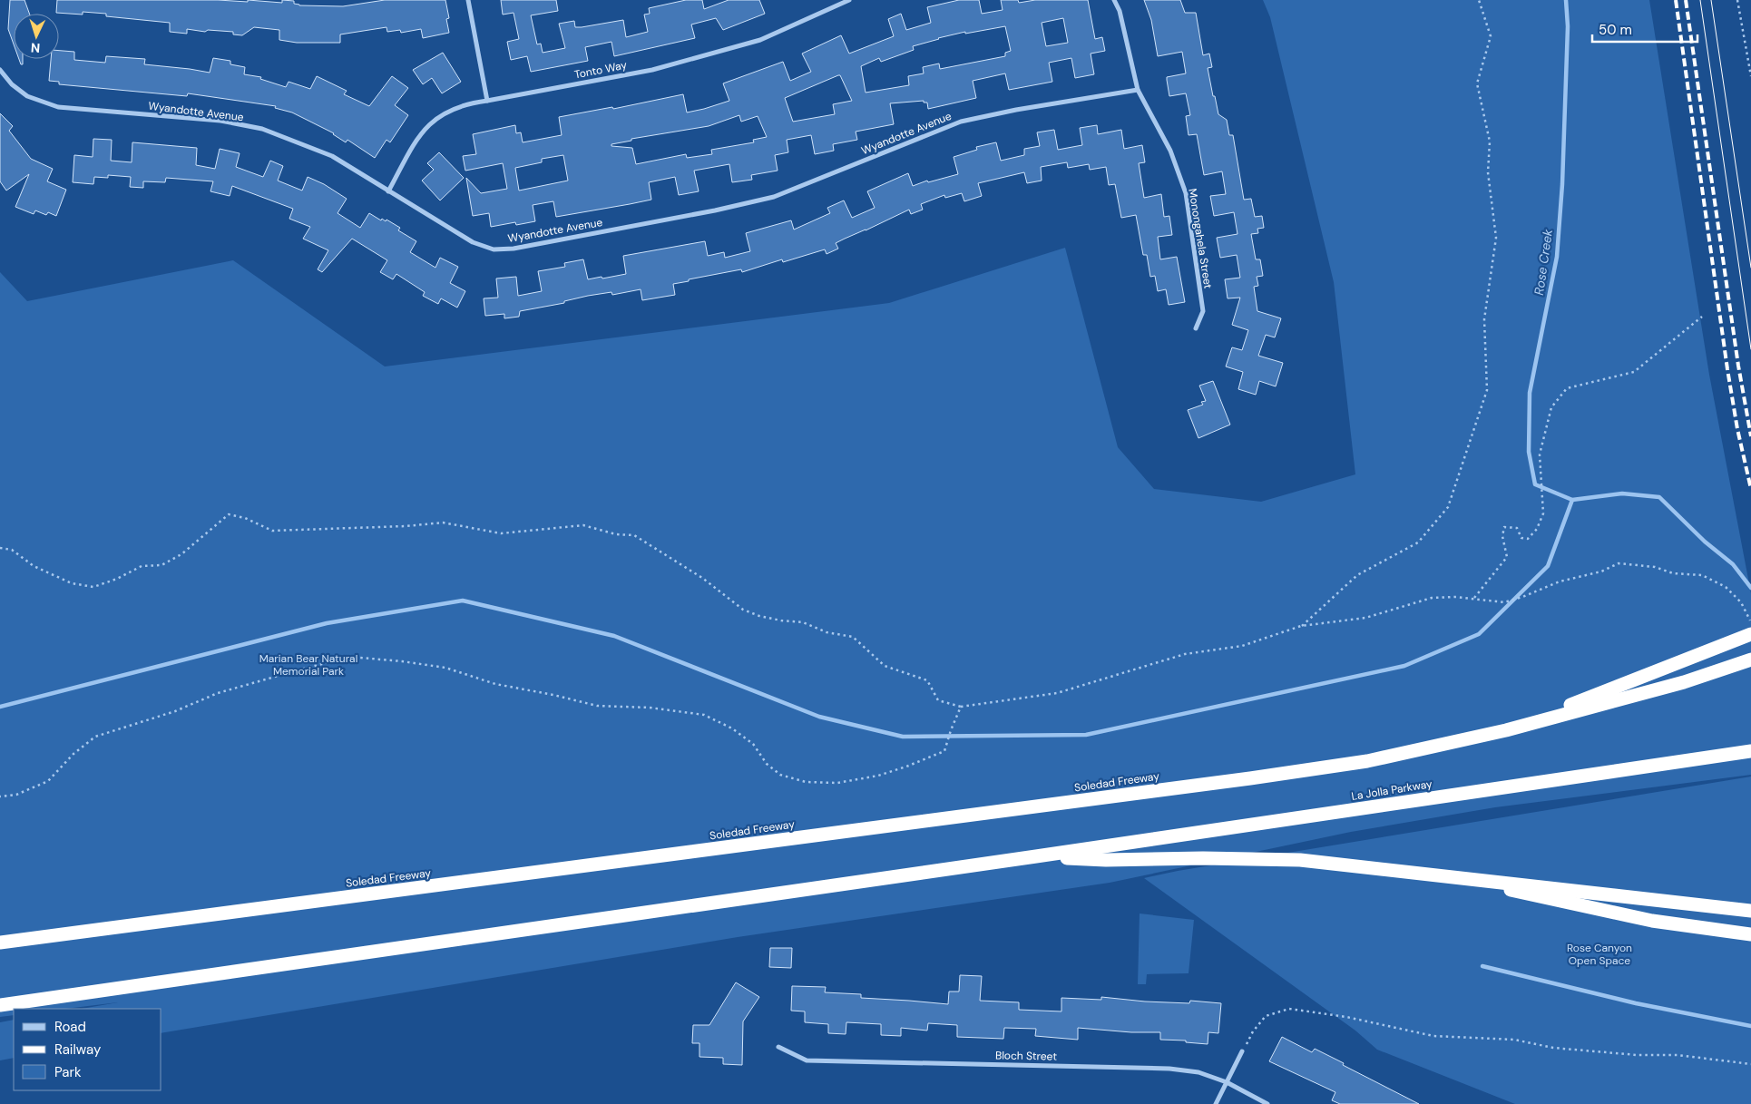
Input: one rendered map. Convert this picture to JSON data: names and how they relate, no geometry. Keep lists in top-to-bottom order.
{
  "streets": {
    "highway": ["Soledad Freeway", "La Jolla Parkway"],
    "street": [
      "Tonto Way",
      "Wyandotte Avenue",
      "Monongahela Street",
      "Bloch Street"
    ]
  },
  "crossings": [
    ["Tonto Way", "Wyandotte Avenue"],
    ["Wyandotte Avenue", "Monongahela Street"]
  ],
  "water": ["Rose Creek"],
  "parks": ["Marian Bear Natural Memorial Park", "Rose Canyon Open Space"],
  "legend": ["Road", "Railway", "Park"],
  "scale_bar": "50 m",
  "north": "bottom"
}
